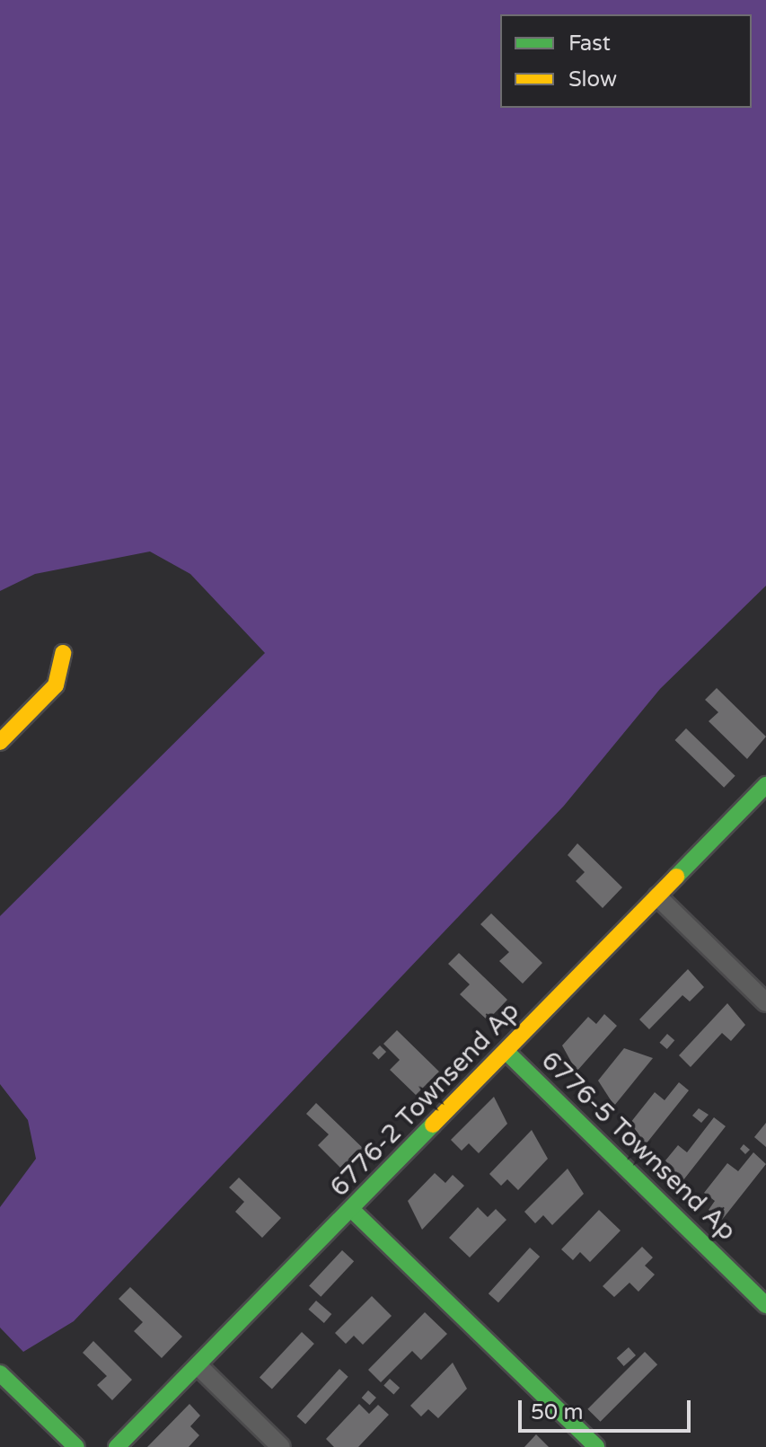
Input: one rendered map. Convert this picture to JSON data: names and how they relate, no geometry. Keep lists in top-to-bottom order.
{
  "streets": {
    "street": ["6776-2 Townsend Ap", "6776-5 Townsend Ap"]
  },
  "crossings": [
    ["6776-2 Townsend Ap", "6776-5 Townsend Ap"]
  ],
  "legend": ["Fast", "Slow"],
  "scale_bar": "50 m"
}
